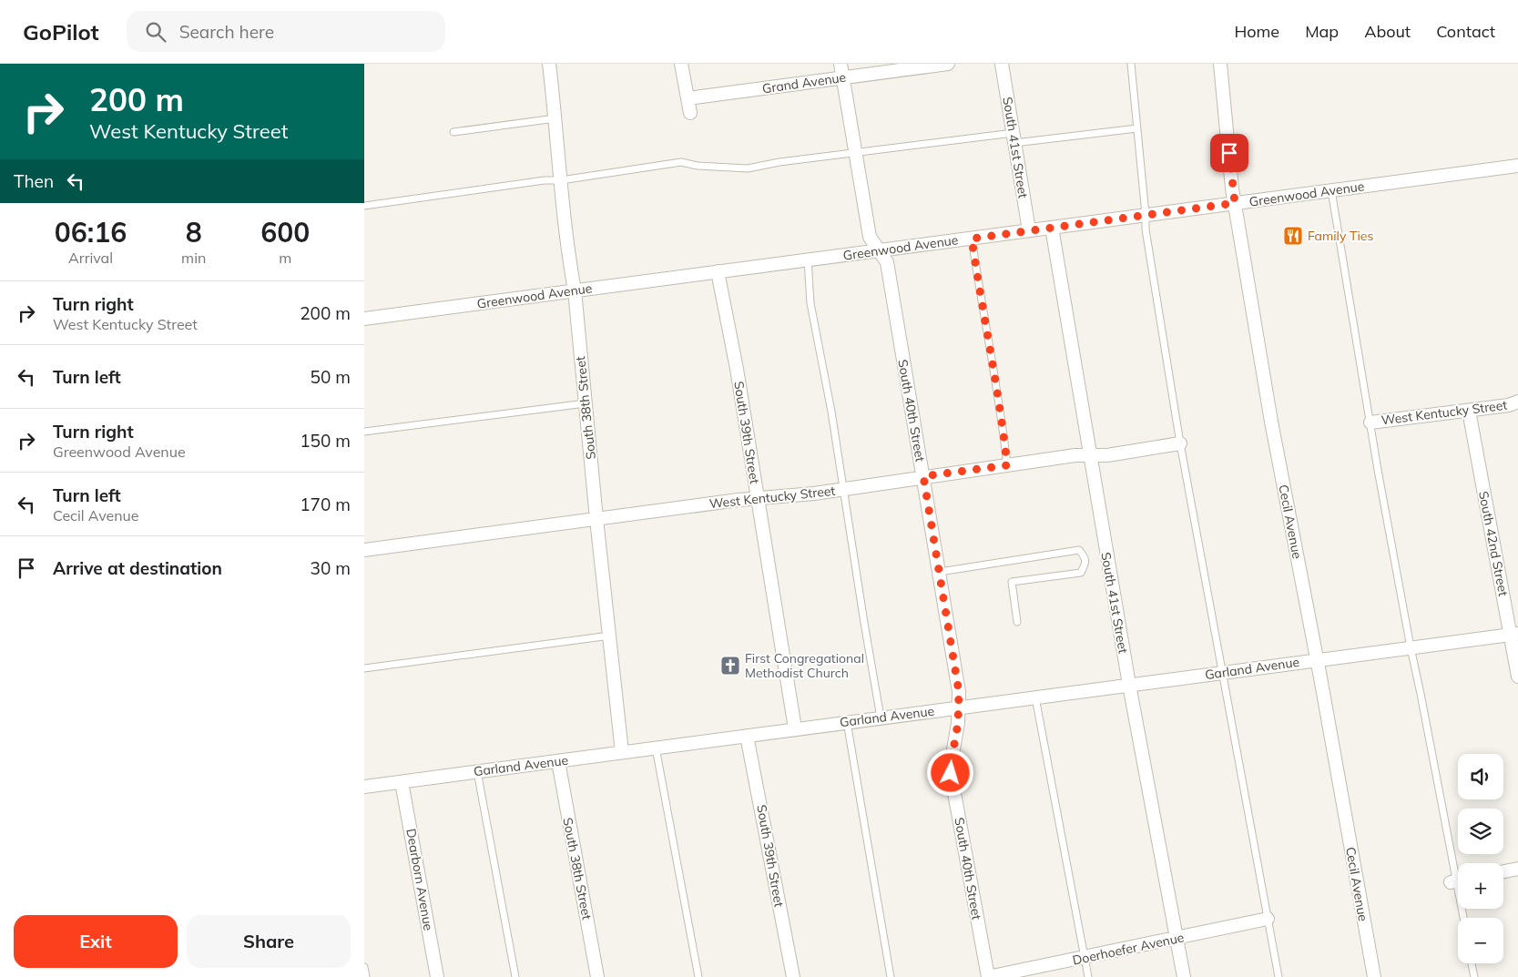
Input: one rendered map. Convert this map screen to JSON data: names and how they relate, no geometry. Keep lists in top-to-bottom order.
{
  "streets": {
    "street": [
      "Grand Avenue",
      "South 41st Street",
      "Greenwood Avenue",
      "South 38th Street",
      "South 40th Street",
      "West Kentucky Street",
      "South 39th Street",
      "Cecil Avenue",
      "South 42nd Street",
      "Garland Avenue",
      "Dearborn Avenue",
      "Doerhoefer Avenue"
    ]
  },
  "crossings": [
    ["Grand Avenue", "South 40th Street"],
    ["South 41st Street", "Greenwood Avenue"],
    ["South 41st Street", "West Kentucky Street"],
    ["South 41st Street", "Garland Avenue"],
    ["South 41st Street", "Doerhoefer Avenue"],
    ["Greenwood Avenue", "South 38th Street"],
    ["Greenwood Avenue", "South 40th Street"],
    ["Greenwood Avenue", "South 39th Street"],
    ["Greenwood Avenue", "Cecil Avenue"],
    ["South 38th Street", "West Kentucky Street"],
    ["South 38th Street", "Garland Avenue"],
    ["South 40th Street", "West Kentucky Street"],
    ["South 40th Street", "Garland Avenue"],
    ["South 40th Street", "Doerhoefer Avenue"],
    ["West Kentucky Street", "South 39th Street"],
    ["West Kentucky Street", "South 42nd Street"],
    ["South 39th Street", "Garland Avenue"],
    ["Cecil Avenue", "Garland Avenue"],
    ["South 42nd Street", "Garland Avenue"],
    ["Garland Avenue", "Dearborn Avenue"]
  ],
  "places": {
    "restaurant": ["Family Ties"],
    "church": ["First Congregational Methodist Church"]
  },
  "page": {
    "header": "GoPilot",
    "search": "Search here",
    "nav": [
      "Home",
      "Map",
      "About",
      "Contact"
    ],
    "turn": ["200 m", "West Kentucky Street"],
    "then": "Then",
    "eta": [
      "06:16",
      "Arrival",
      "8",
      "min",
      "600",
      "m"
    ],
    "list": [
      {
        "name": "Turn right",
        "note": "West Kentucky Street",
        "value": "200 m"
      },
      {
        "name": "Turn left",
        "value": "50 m"
      },
      {
        "name": "Turn right",
        "note": "Greenwood Avenue",
        "value": "150 m"
      },
      {
        "name": "Turn left",
        "note": "Cecil Avenue",
        "value": "170 m"
      },
      {
        "name": "Arrive at destination",
        "value": "30 m"
      }
    ],
    "map_buttons": ["+", "−"],
    "buttons": ["Exit", "Share"]
  }
}
